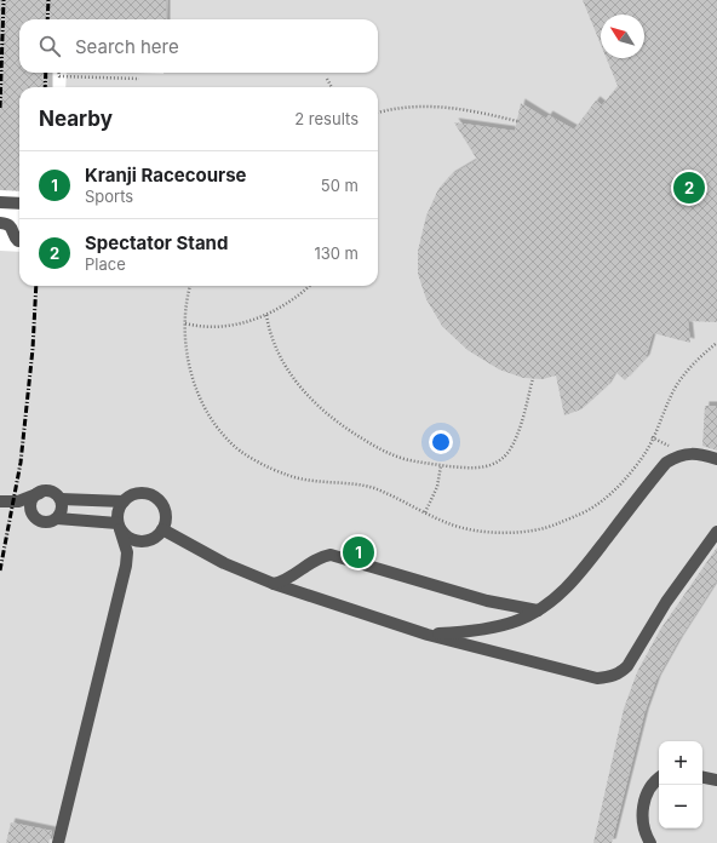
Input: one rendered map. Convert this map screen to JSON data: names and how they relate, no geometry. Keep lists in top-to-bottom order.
{
  "north": "top left",
  "page": {
    "search": "Search here",
    "heading": ["Nearby", "2 results"],
    "list": [
      {
        "mark": "1",
        "name": "Kranji Racecourse",
        "note": "Sports",
        "value": "50 m"
      },
      {
        "mark": "2",
        "name": "Spectator Stand",
        "note": "Place",
        "value": "130 m"
      }
    ],
    "pins": ["2", "1"],
    "map_buttons": ["+", "−"]
  }
}
